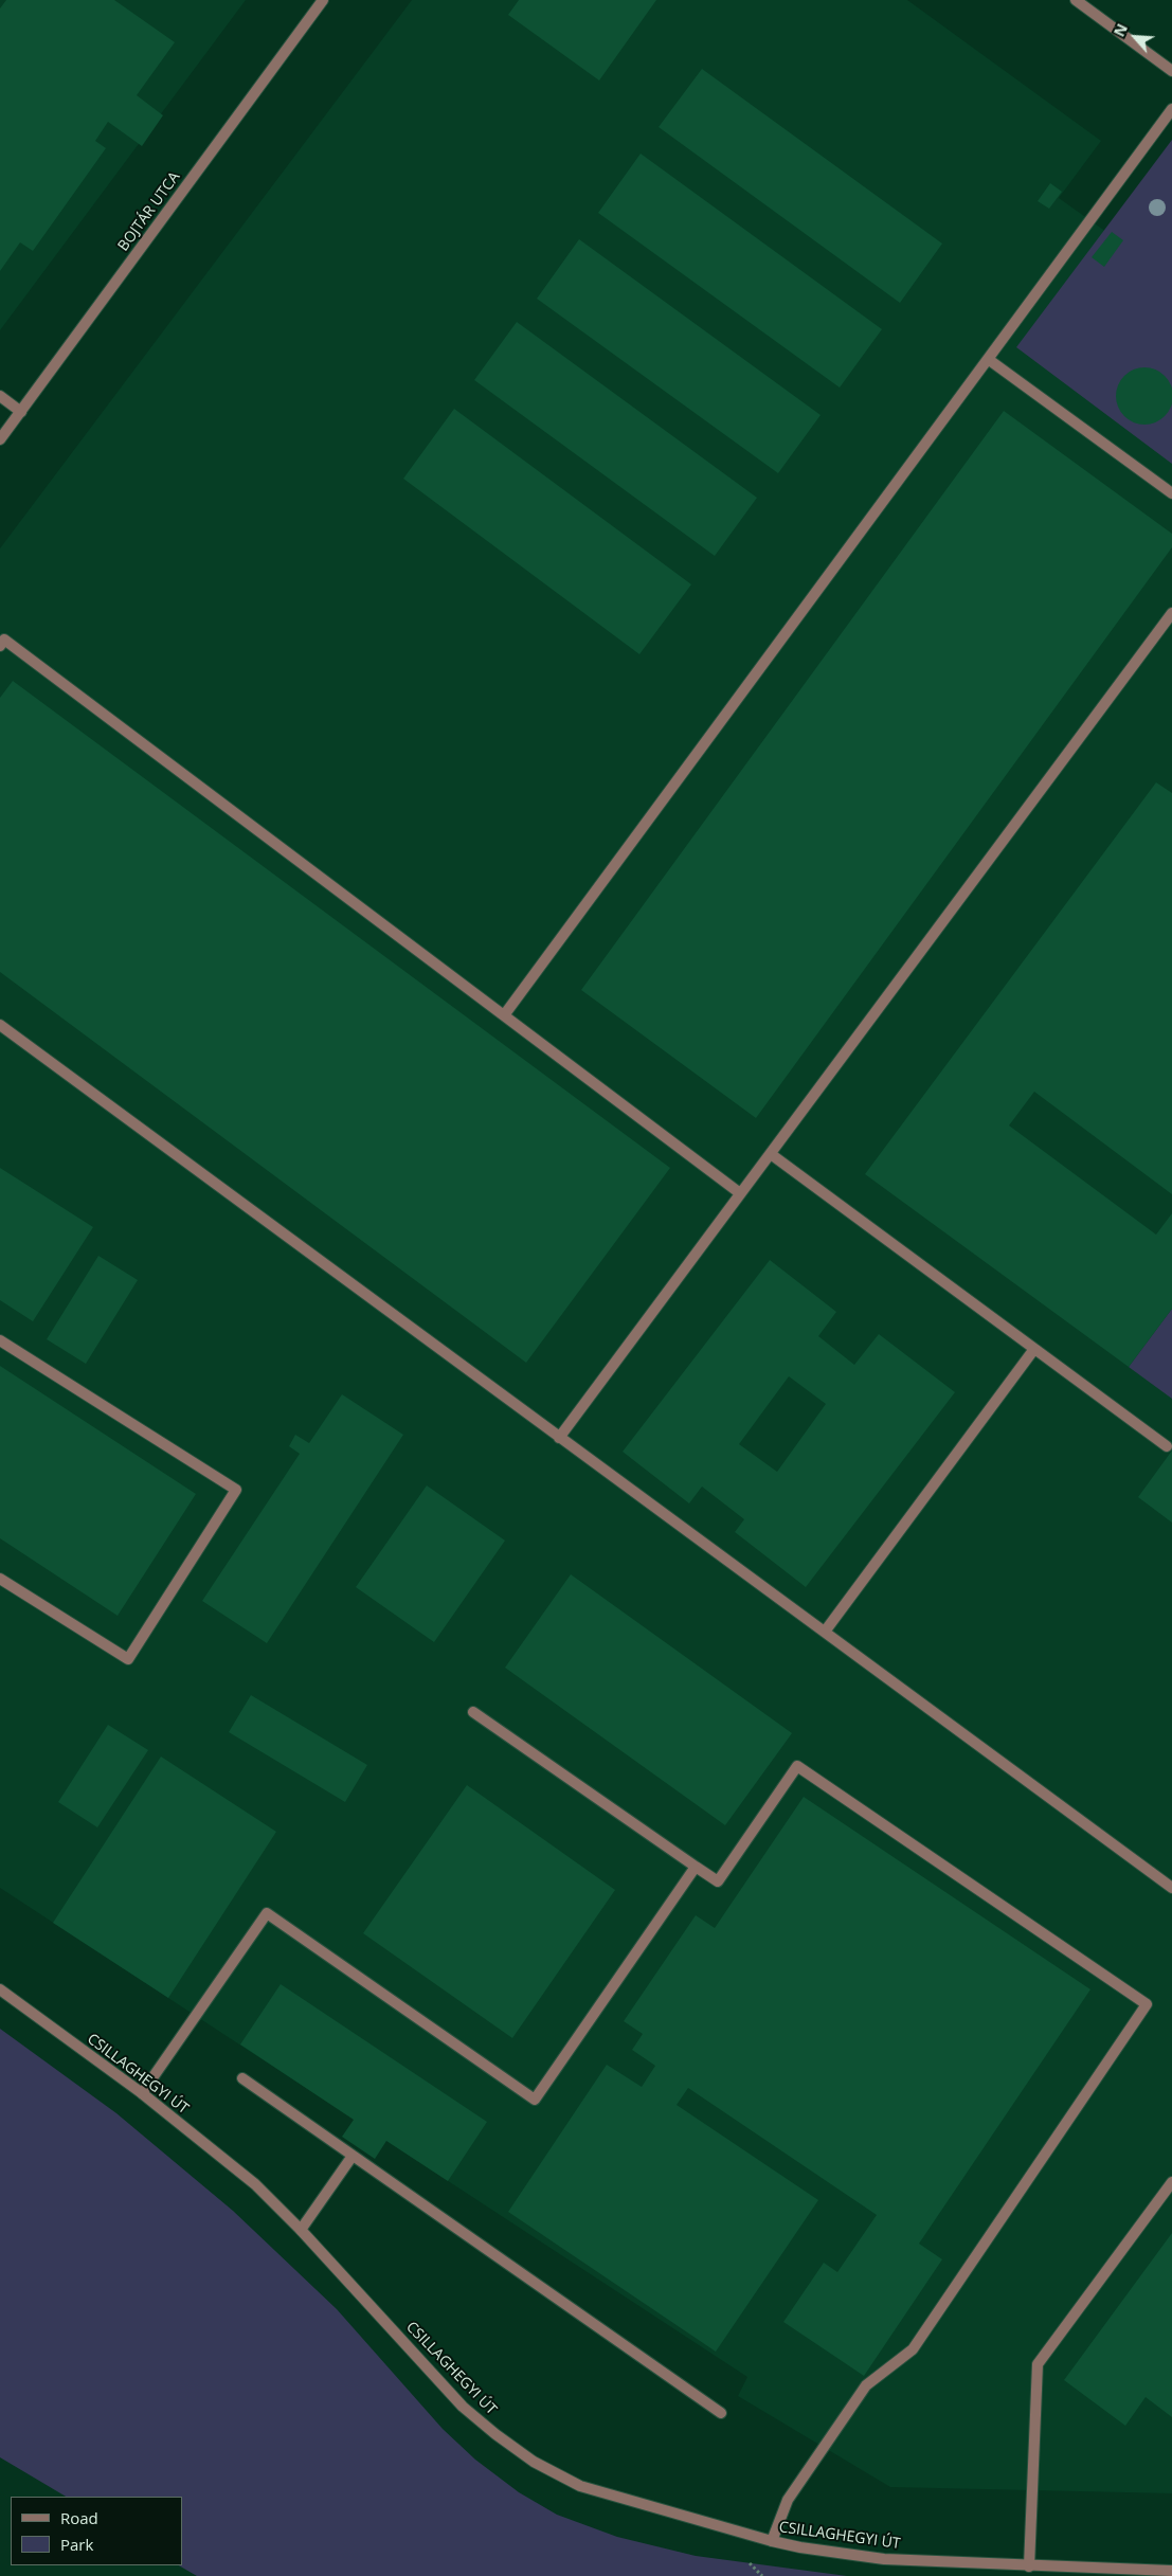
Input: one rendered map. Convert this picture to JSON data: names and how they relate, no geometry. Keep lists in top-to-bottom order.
{
  "streets": {
    "street": ["BOJTÁR UTCA", "CSILLAGHEGYI ÚT"]
  },
  "legend": ["Road", "Park"],
  "north": "top left"
}
